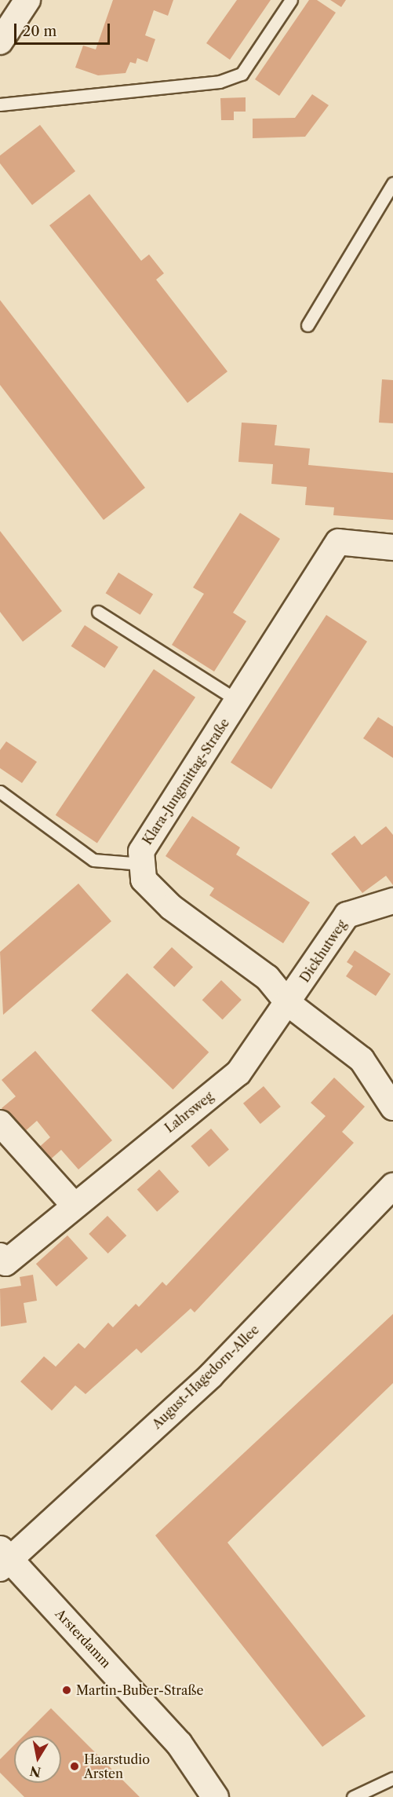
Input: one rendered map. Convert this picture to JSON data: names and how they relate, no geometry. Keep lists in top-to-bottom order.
{
  "streets": {
    "street": [
      "Klara-Jungmittag-Straße",
      "Dickhutweg",
      "Lahrsweg",
      "August-Hagedorn-Allee",
      "Arsterdamm"
    ]
  },
  "crossings": [
    ["Klara-Jungmittag-Straße", "Dickhutweg"],
    ["Klara-Jungmittag-Straße", "Lahrsweg"],
    ["Dickhutweg", "Lahrsweg"],
    ["August-Hagedorn-Allee", "Arsterdamm"]
  ],
  "places": ["Martin-Buber-Straße", "Haarstudio Arsten"],
  "scale_bar": "20 m",
  "north": "bottom"
}
